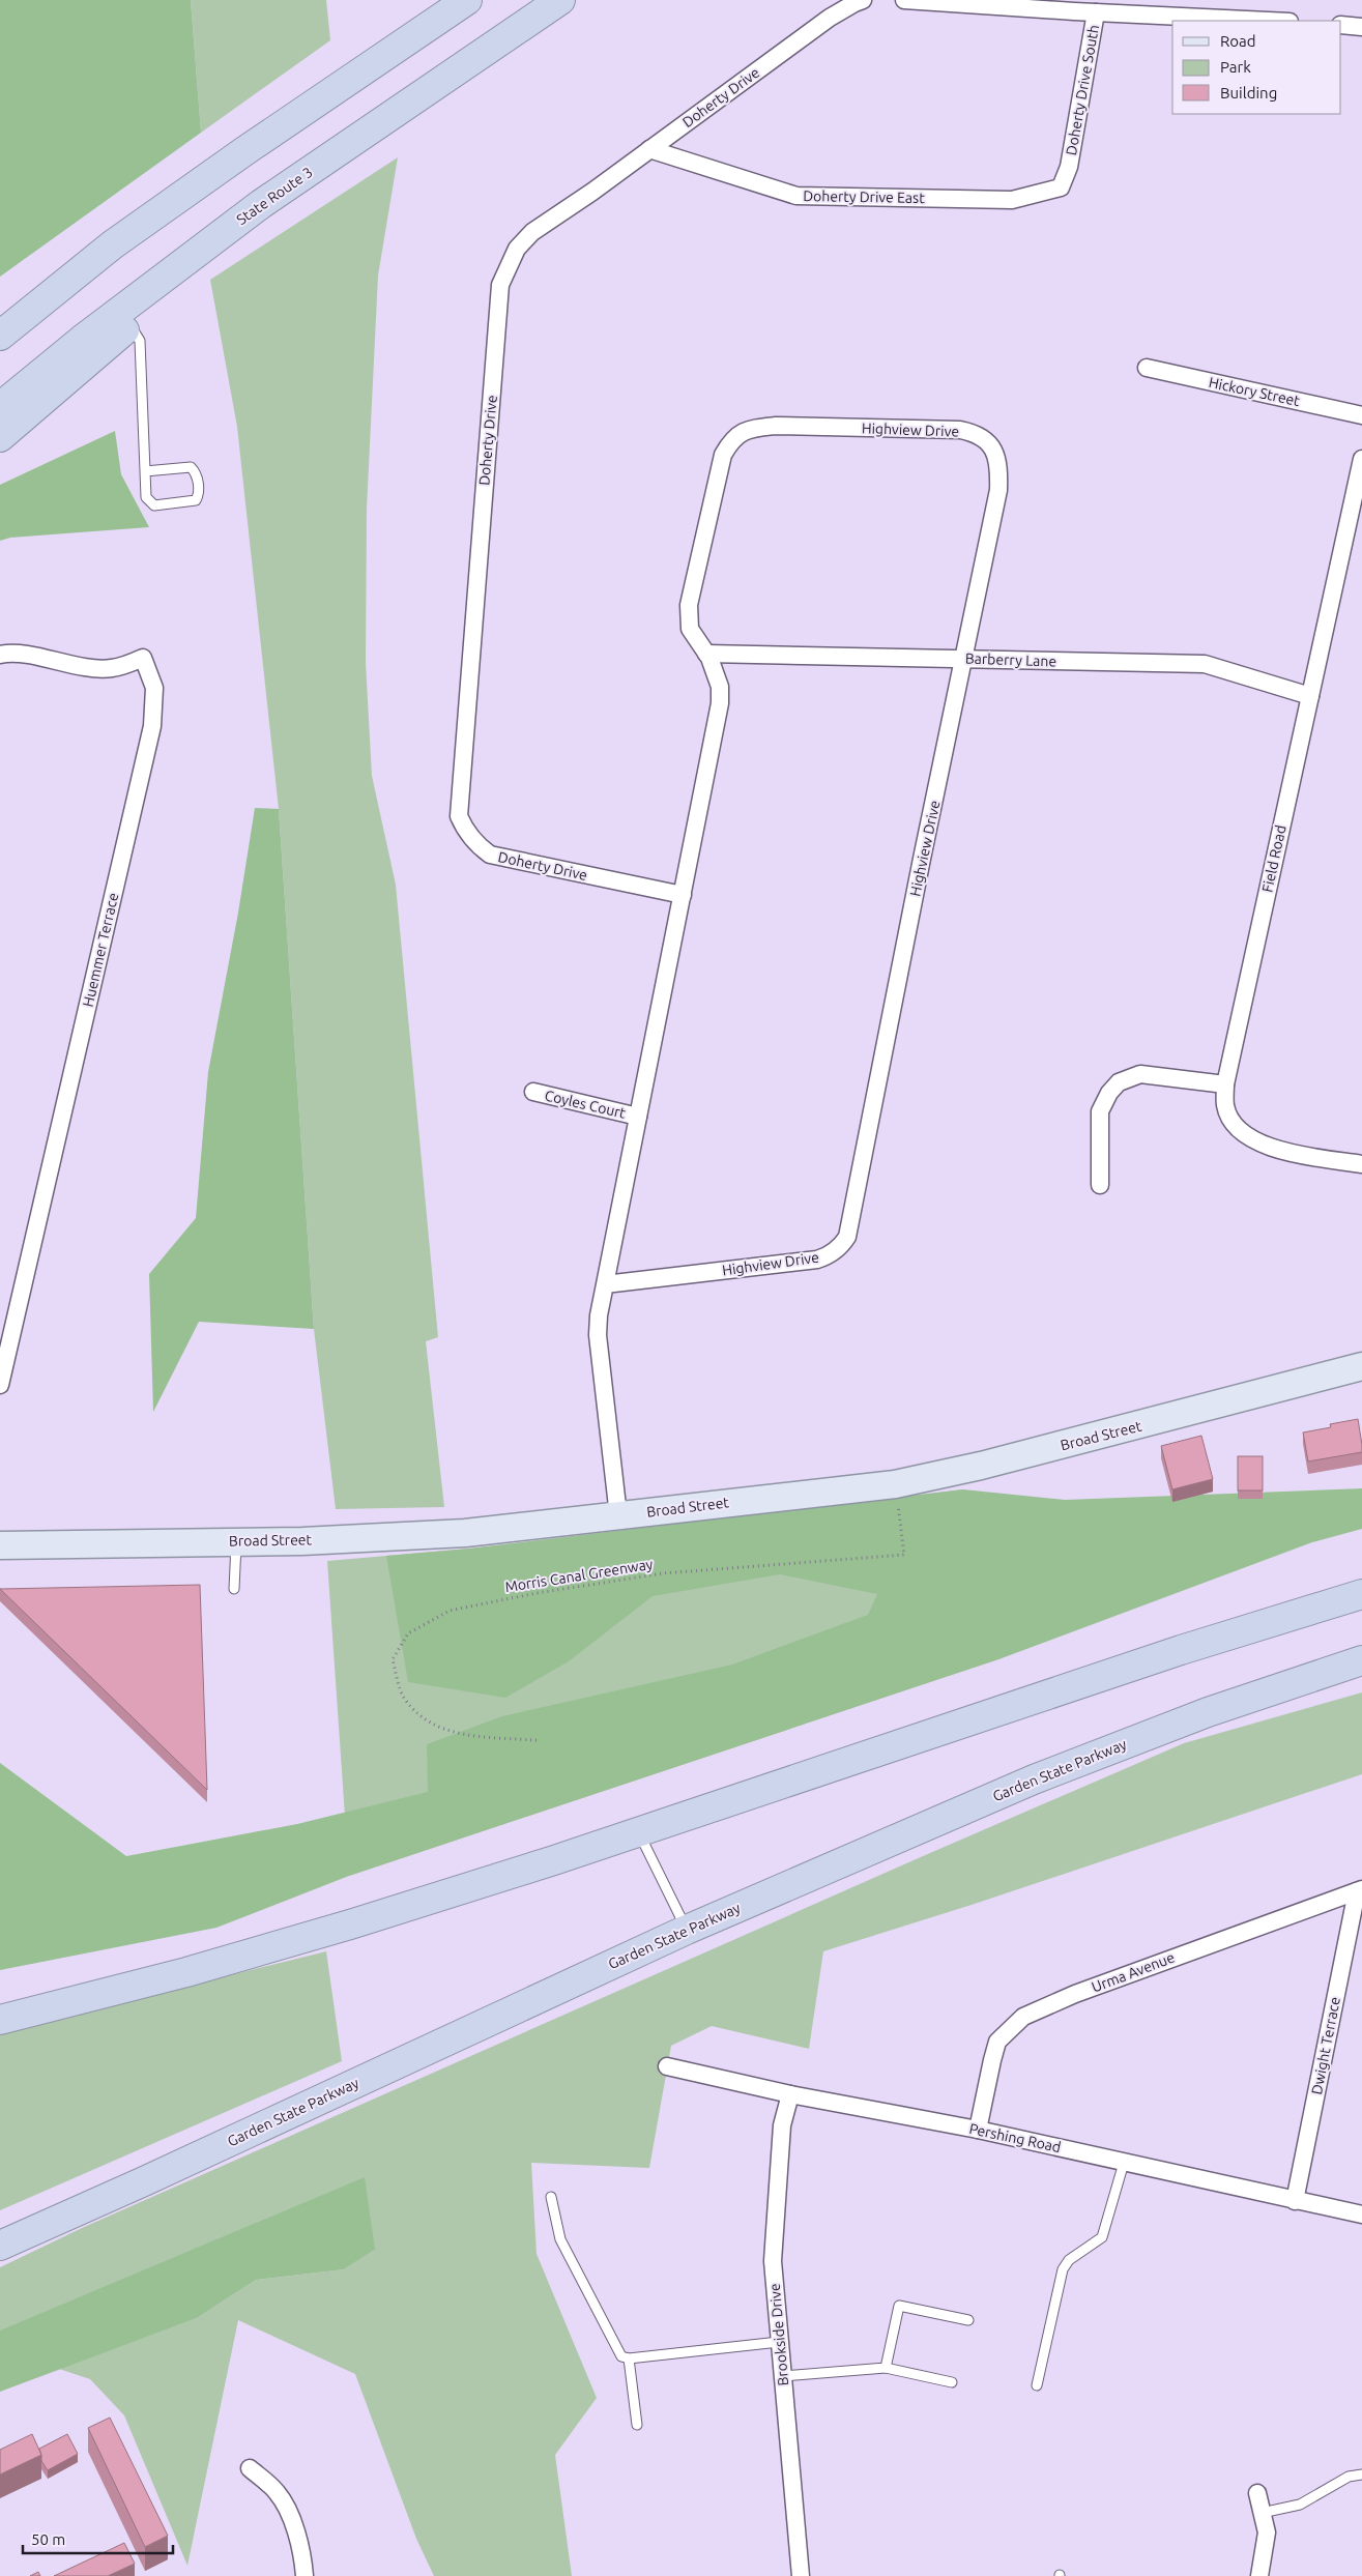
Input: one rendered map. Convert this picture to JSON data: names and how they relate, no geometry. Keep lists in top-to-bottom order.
{
  "streets": {
    "highway": ["State Route 3", "Garden State Parkway"],
    "main road": ["Broad Street"],
    "street": [
      "Doherty Drive South",
      "Doherty Drive",
      "Doherty Drive East",
      "Hickory Street",
      "Highview Drive",
      "Barberry Lane",
      "Field Road",
      "Huemmer Terrace",
      "Coyles Court",
      "Urma Avenue",
      "Dwight Terrace",
      "Pershing Road",
      "Brookside Drive"
    ],
    "path": ["Morris Canal Greenway"]
  },
  "crossings": [
    ["Doherty Drive South", "Doherty Drive East"],
    ["Doherty Drive", "Doherty Drive East"],
    ["Doherty Drive", "Highview Drive"],
    ["Highview Drive", "Barberry Lane"],
    ["Highview Drive", "Coyles Court"],
    ["Highview Drive", "Broad Street"],
    ["Barberry Lane", "Field Road"],
    ["Broad Street", "Morris Canal Greenway"],
    ["Urma Avenue", "Dwight Terrace"],
    ["Urma Avenue", "Pershing Road"],
    ["Dwight Terrace", "Pershing Road"],
    ["Pershing Road", "Brookside Drive"]
  ],
  "legend": ["Road", "Park", "Building"],
  "scale_bar": "50 m"
}
